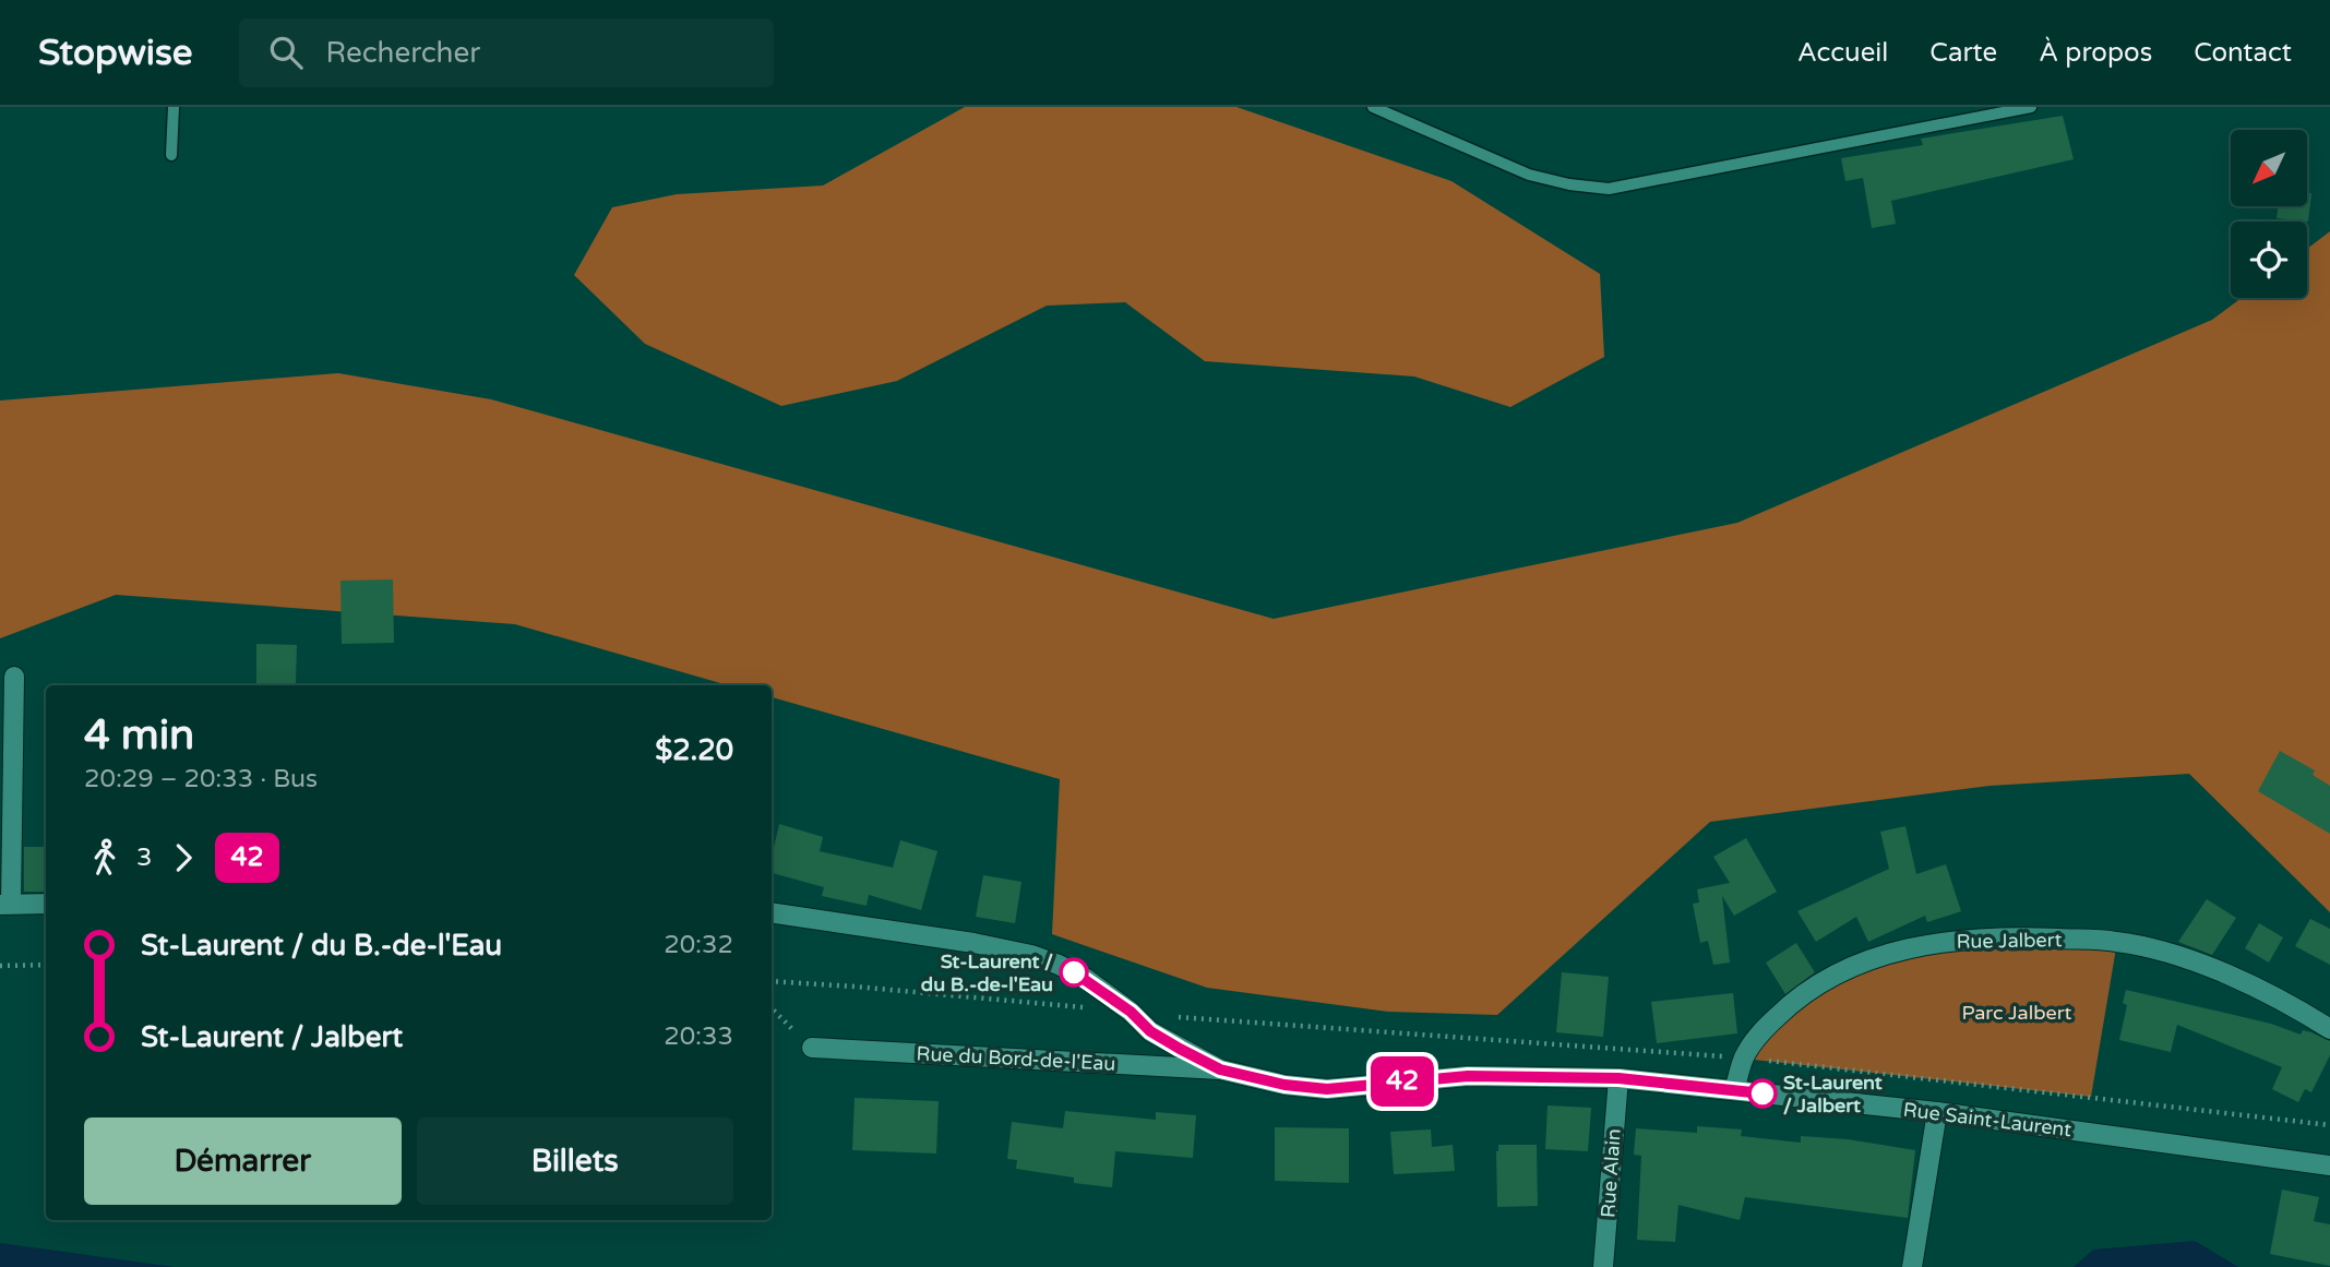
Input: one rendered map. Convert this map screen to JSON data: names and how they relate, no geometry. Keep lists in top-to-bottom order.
{
  "streets": {
    "street": [
      "Rue Jalbert",
      "Rue du Bord-de-l'Eau",
      "Rue Saint-Laurent",
      "Rue Alain"
    ]
  },
  "crossings": [
    ["Rue Jalbert", "Rue Saint-Laurent"],
    ["Rue du Bord-de-l'Eau", "Rue Saint-Laurent"],
    ["Rue Saint-Laurent", "Rue Alain"]
  ],
  "parks": ["Parc Jalbert"],
  "places": ["St-Laurent / du B.-de-l'Eau", "St-Laurent / Jalbert"],
  "lines": ["bus line 42"],
  "north": "bottom left",
  "page": {
    "header": "Stopwise",
    "search": "Rechercher",
    "nav": [
      "Accueil",
      "Carte",
      "À propos",
      "Contact"
    ],
    "on_map": "42",
    "heading": ["4 min", "20:29 – 20:33 · Bus", "$2.20"],
    "legs": ["3", "42"],
    "list": [
      {
        "name": "St-Laurent / du B.-de-l'Eau",
        "value": "20:32"
      },
      {
        "name": "St-Laurent / Jalbert",
        "value": "20:33"
      }
    ],
    "buttons": ["Démarrer", "Billets"]
  }
}
